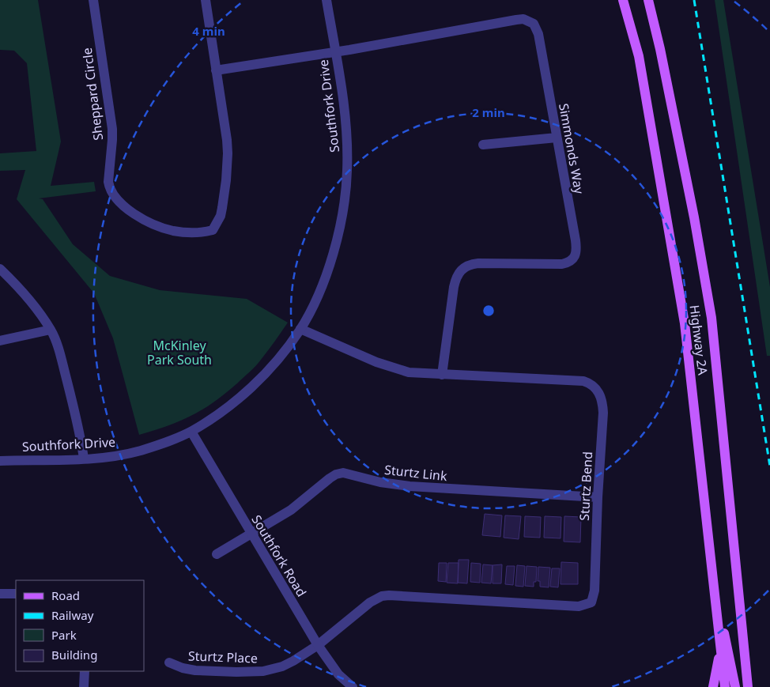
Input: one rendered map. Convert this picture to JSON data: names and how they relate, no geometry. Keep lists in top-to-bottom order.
{
  "streets": {
    "main road": ["Highway 2A"],
    "street": [
      "Sheppard Circle",
      "Southfork Drive",
      "Simmonds Way",
      "Sturtz Link",
      "Sturtz Bend",
      "Southfork Road",
      "Sturtz Place"
    ]
  },
  "crossings": [
    ["Southfork Drive", "Simmonds Way"],
    ["Southfork Drive", "Sturtz Bend"],
    ["Southfork Drive", "Southfork Road"],
    ["Simmonds Way", "Sturtz Bend"],
    ["Sturtz Link", "Sturtz Bend"],
    ["Sturtz Link", "Southfork Road"],
    ["Sturtz Bend", "Southfork Road"],
    ["Sturtz Bend", "Sturtz Place"],
    ["Southfork Road", "Sturtz Place"]
  ],
  "parks": ["McKinley Park South"],
  "legend": [
    "Road",
    "Railway",
    "Park",
    "Building"
  ],
  "rings": ["4 min", "2 min"]
}
